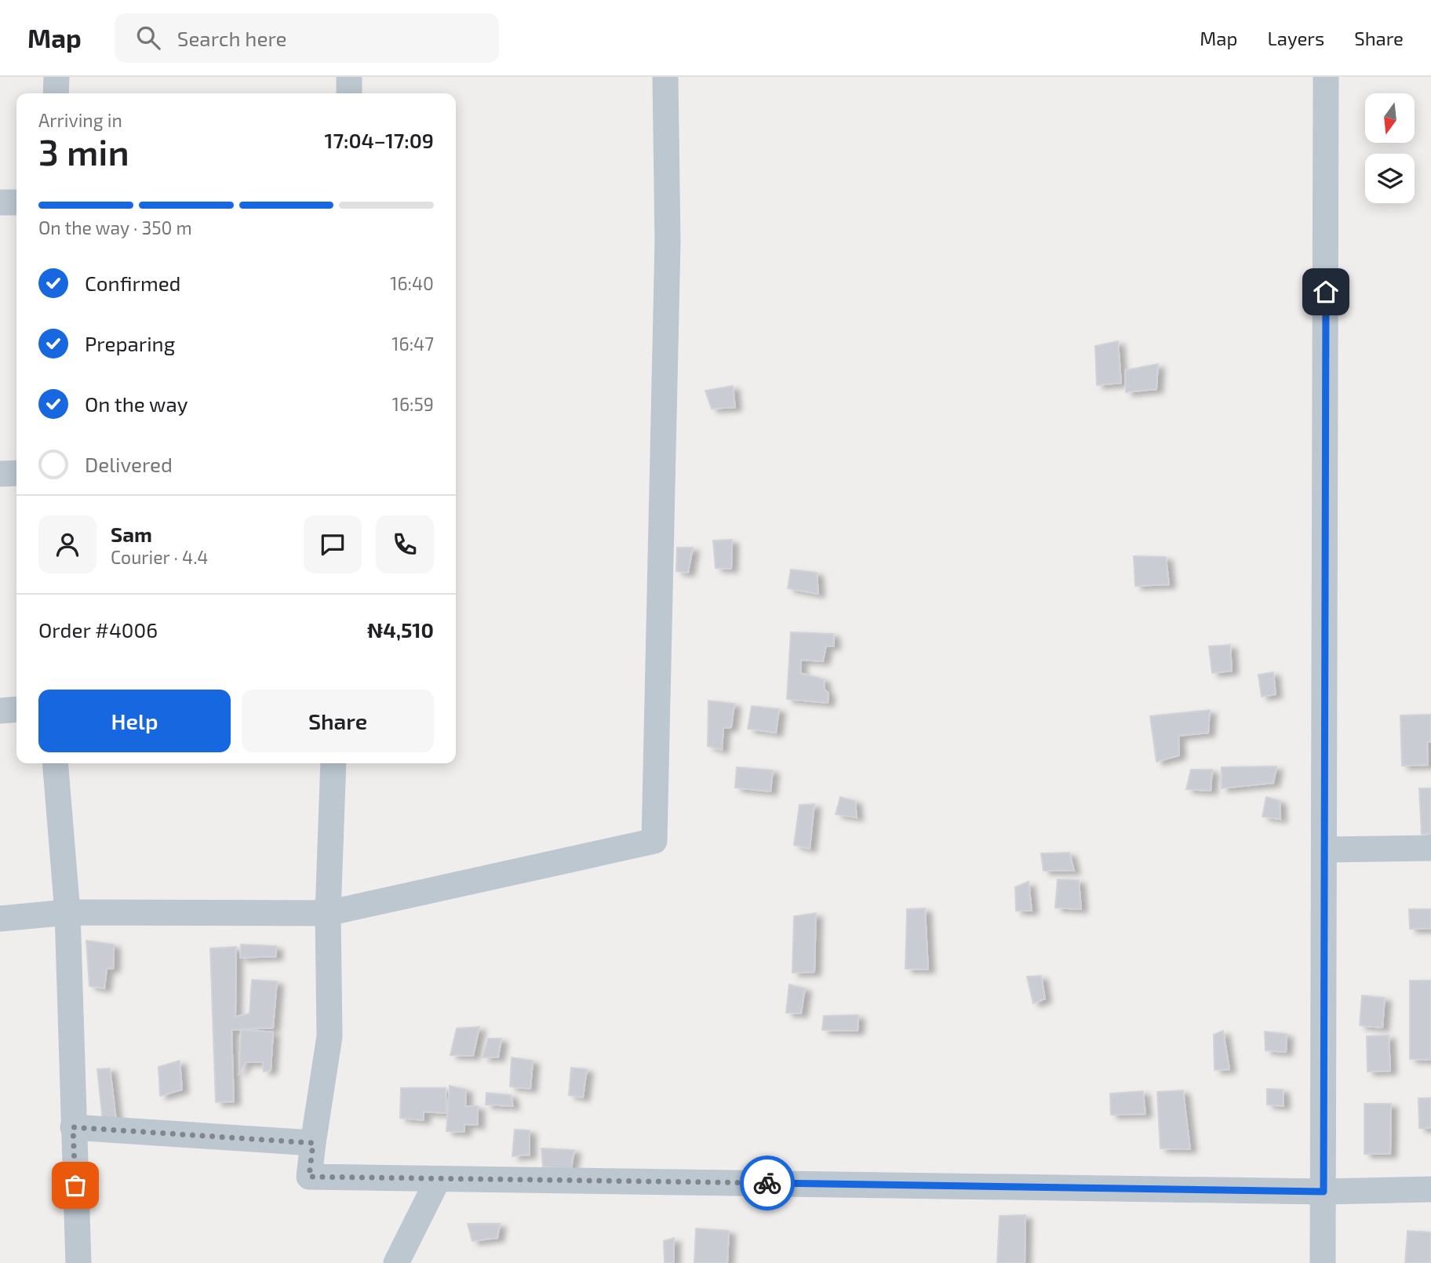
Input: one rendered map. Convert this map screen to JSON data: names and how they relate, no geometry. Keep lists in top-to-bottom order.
{
  "north": "bottom",
  "page": {
    "header": "Map",
    "search": "Search here",
    "nav": ["Map", "Layers", "Share"],
    "heading": ["3 min", "Arriving in", "17:04–17:09"],
    "panel": [
      "Sam",
      "Courier · 4.4",
      "Order #4006",
      "₦4,510"
    ],
    "bar": "On the way · 350 m",
    "list": [
      ["Confirmed", "16:40"],
      ["Preparing", "16:47"],
      ["On the way", "16:59"],
      "Delivered"
    ],
    "buttons": ["Help", "Share"]
  }
}
